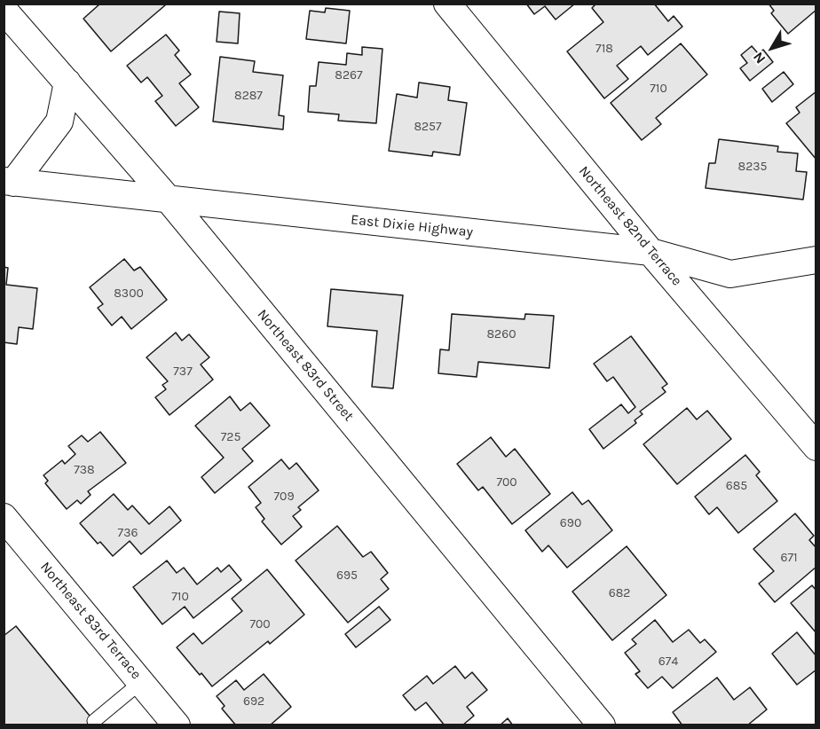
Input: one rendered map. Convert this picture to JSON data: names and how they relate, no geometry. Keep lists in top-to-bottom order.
{
  "streets": {
    "street": [
      "East Dixie Highway",
      "Northeast 82nd Terrace",
      "Northeast 83rd Street",
      "Northeast 83rd Terrace"
    ]
  },
  "crossings": [
    ["East Dixie Highway", "Northeast 82nd Terrace"],
    ["East Dixie Highway", "Northeast 83rd Street"]
  ],
  "house_numbers": [
    "718",
    "8267",
    "710",
    "8287",
    "8257",
    "8235",
    "8300",
    "8260",
    "737",
    "725",
    "738",
    "700",
    "685",
    "709",
    "690",
    "736",
    "671",
    "695",
    "682",
    "710",
    "700",
    "674",
    "692"
  ],
  "north": "bottom left"
}
